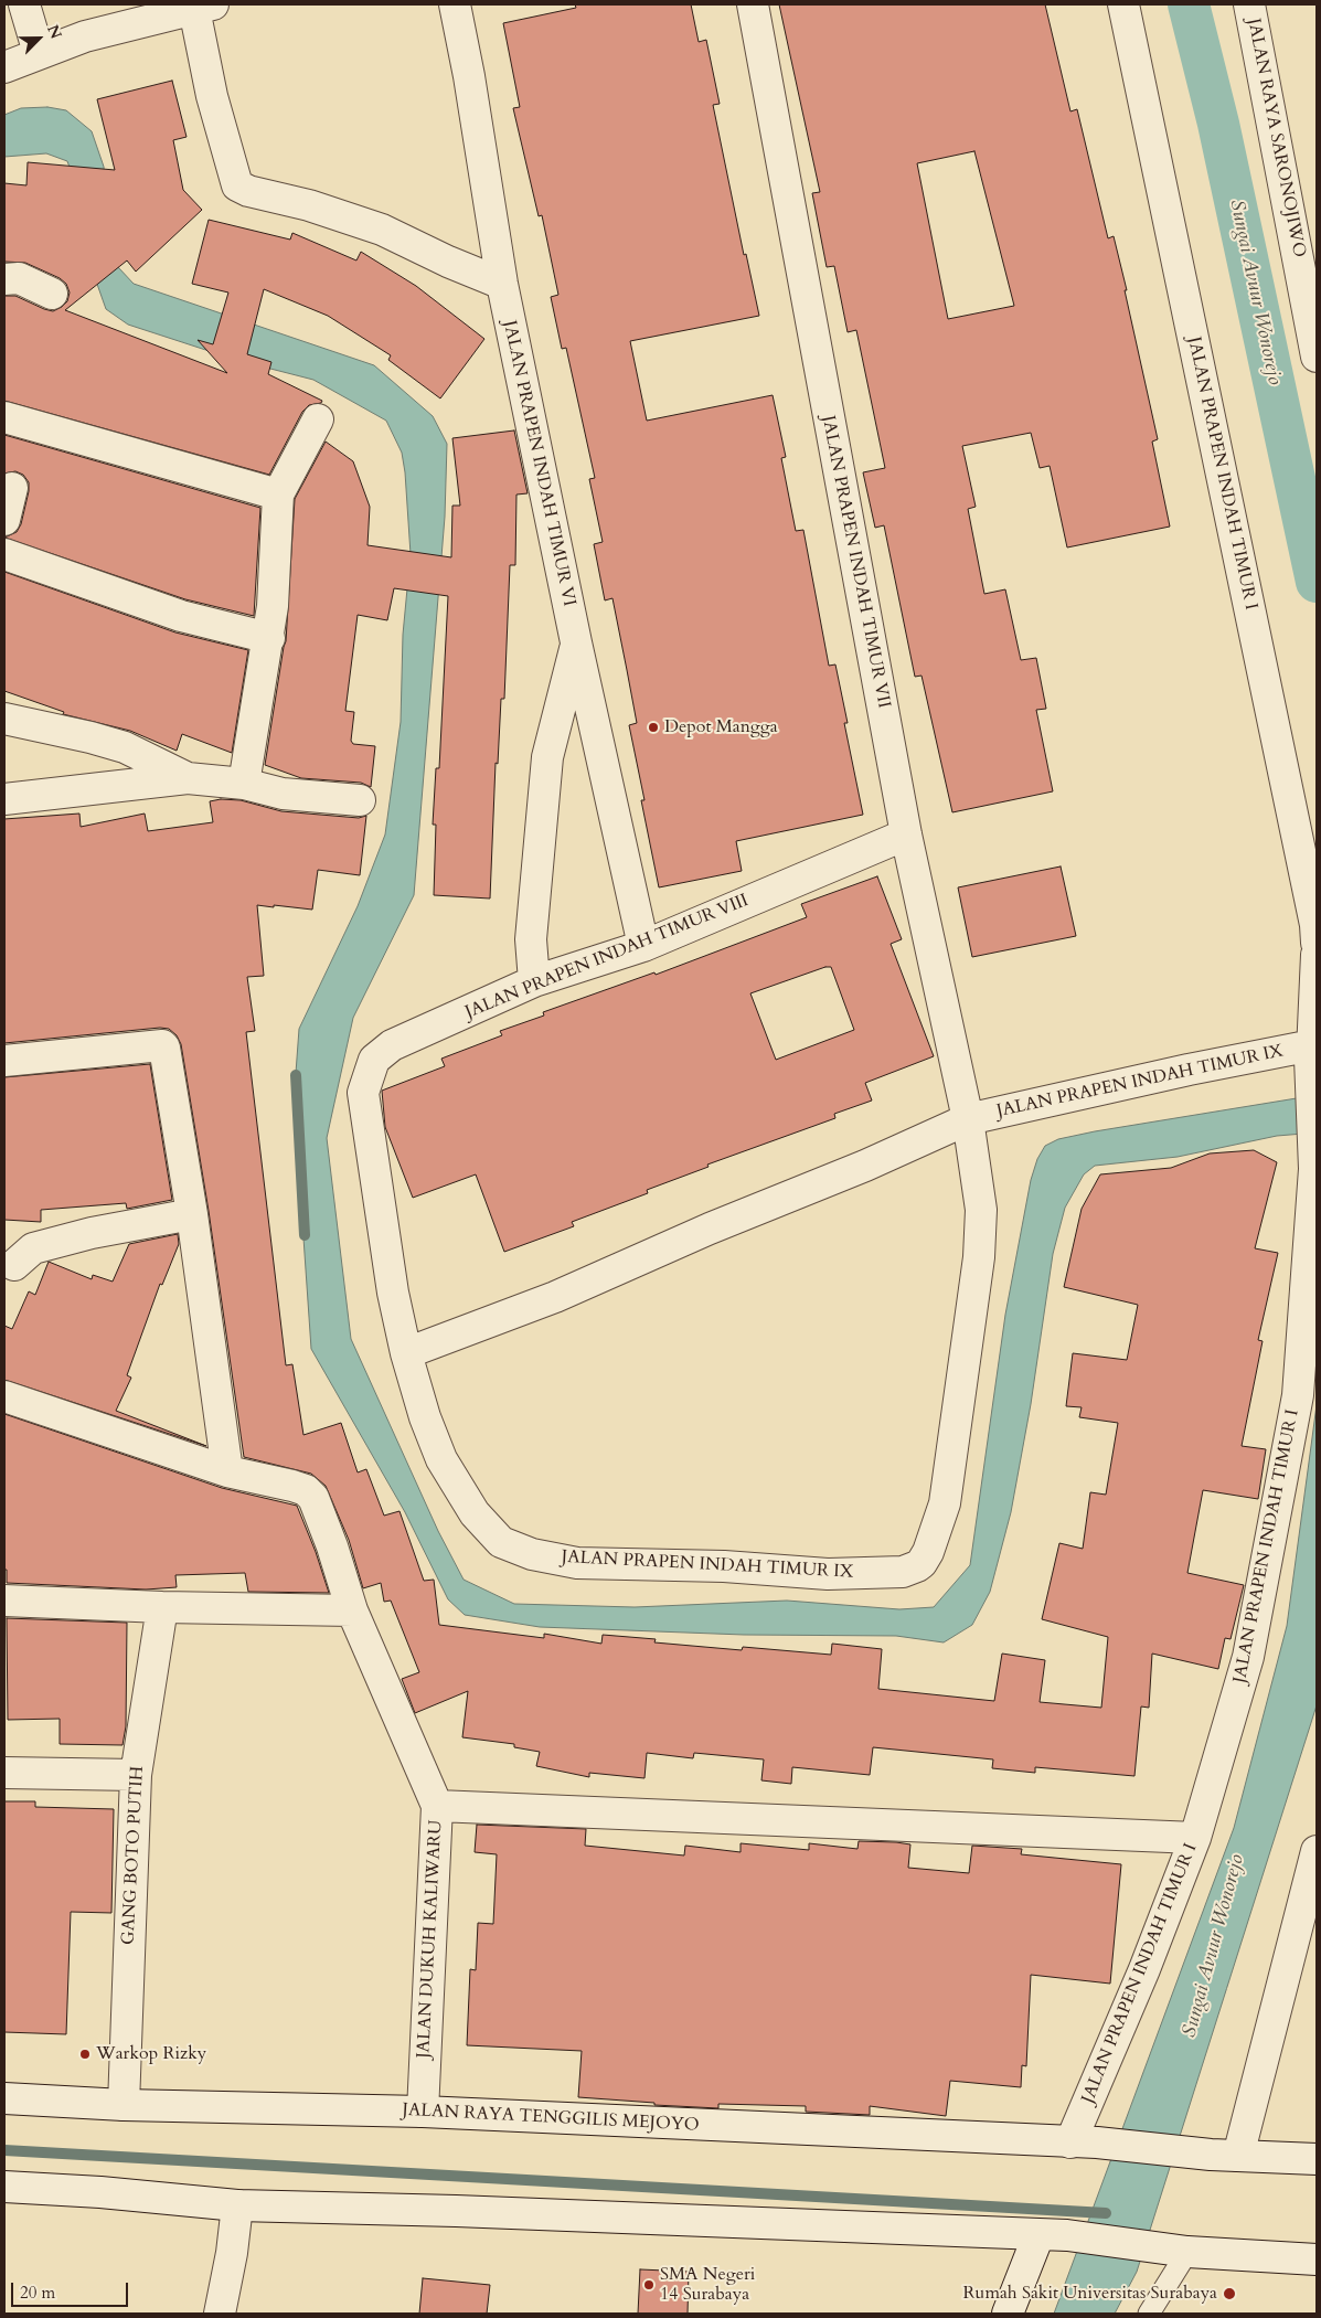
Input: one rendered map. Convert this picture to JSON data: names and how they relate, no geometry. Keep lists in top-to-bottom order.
{
  "streets": {
    "street": [
      "JALAN RAYA SARONOJIWO",
      "JALAN PRAPEN INDAH TIMUR VI",
      "JALAN PRAPEN INDAH TIMUR I",
      "JALAN PRAPEN INDAH TIMUR VII",
      "JALAN PRAPEN INDAH TIMUR VIII",
      "JALAN PRAPEN INDAH TIMUR IX",
      "GANG BOTO PUTIH",
      "JALAN DUKUH KALIWARU",
      "JALAN RAYA TENGGILIS MEJOYO"
    ]
  },
  "crossings": [
    ["JALAN PRAPEN INDAH TIMUR VI", "JALAN PRAPEN INDAH TIMUR VIII"],
    ["JALAN PRAPEN INDAH TIMUR I", "JALAN PRAPEN INDAH TIMUR IX"],
    ["JALAN PRAPEN INDAH TIMUR I", "JALAN RAYA TENGGILIS MEJOYO"],
    ["JALAN PRAPEN INDAH TIMUR VII", "JALAN PRAPEN INDAH TIMUR VIII"],
    ["JALAN PRAPEN INDAH TIMUR VII", "JALAN PRAPEN INDAH TIMUR IX"],
    ["JALAN PRAPEN INDAH TIMUR VIII", "JALAN PRAPEN INDAH TIMUR IX"],
    ["GANG BOTO PUTIH", "JALAN RAYA TENGGILIS MEJOYO"],
    ["JALAN DUKUH KALIWARU", "JALAN RAYA TENGGILIS MEJOYO"]
  ],
  "water": ["Sungai Avuur Wonorejo"],
  "places": [
    "Depot Mangga",
    "Warkop Rizky",
    "SMA Negeri 14 Surabaya",
    "Rumah Sakit Universitas Surabaya"
  ],
  "scale_bar": "20 m",
  "north": "top right"
}
